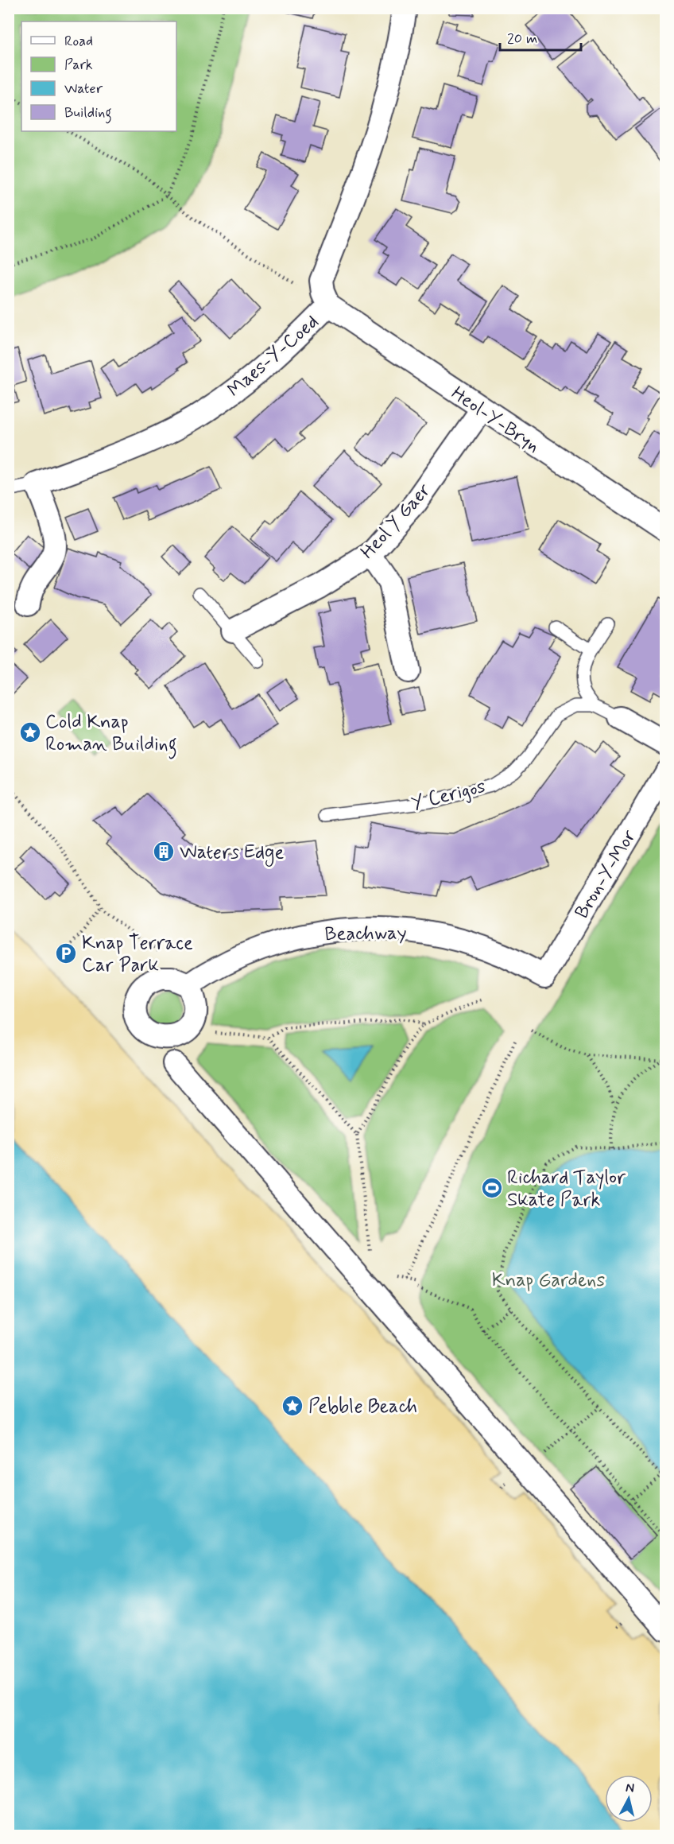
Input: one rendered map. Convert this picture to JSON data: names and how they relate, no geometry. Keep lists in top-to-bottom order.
{
  "streets": {
    "street": [
      "Maes-Y-Coed",
      "Heol-Y-Bryn",
      "Heol Y Gaer",
      "Bron-Y-Mor",
      "Beachway"
    ],
    "lane": ["Y Cerigos"]
  },
  "crossings": [
    ["Maes-Y-Coed", "Heol-Y-Bryn"],
    ["Heol-Y-Bryn", "Heol Y Gaer"],
    ["Bron-Y-Mor", "Beachway"]
  ],
  "parks": ["Knap Gardens"],
  "places": {
    "place": ["Cold Knap Roman Building", "Pebble Beach"],
    "building": ["Waters Edge"],
    "parking": ["Knap Terrace Car Park"],
    "sports": ["Richard Taylor Skate Park"]
  },
  "legend": [
    "Road",
    "Park",
    "Water",
    "Building"
  ],
  "scale_bar": "20 m",
  "north": "top"
}
